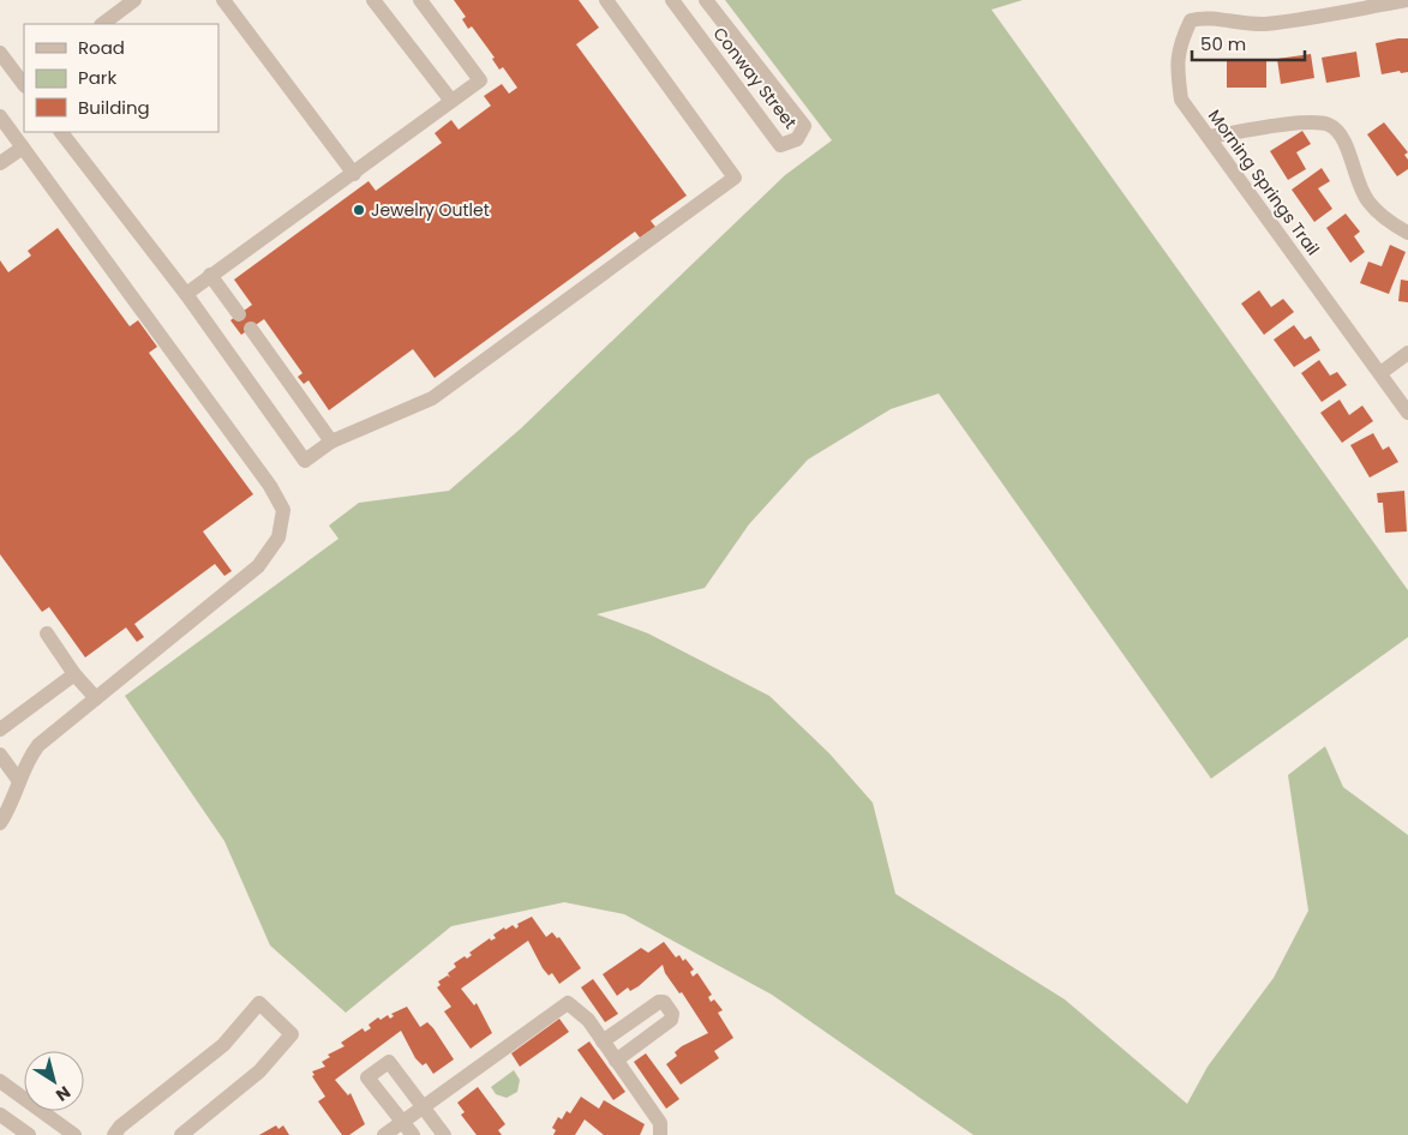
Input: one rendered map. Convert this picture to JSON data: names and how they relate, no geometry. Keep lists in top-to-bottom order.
{
  "streets": {
    "street": ["Conway Street", "Morning Springs Trail"]
  },
  "places": ["Jewelry Outlet"],
  "legend": ["Road", "Park", "Building"],
  "scale_bar": "50 m",
  "north": "bottom right"
}
